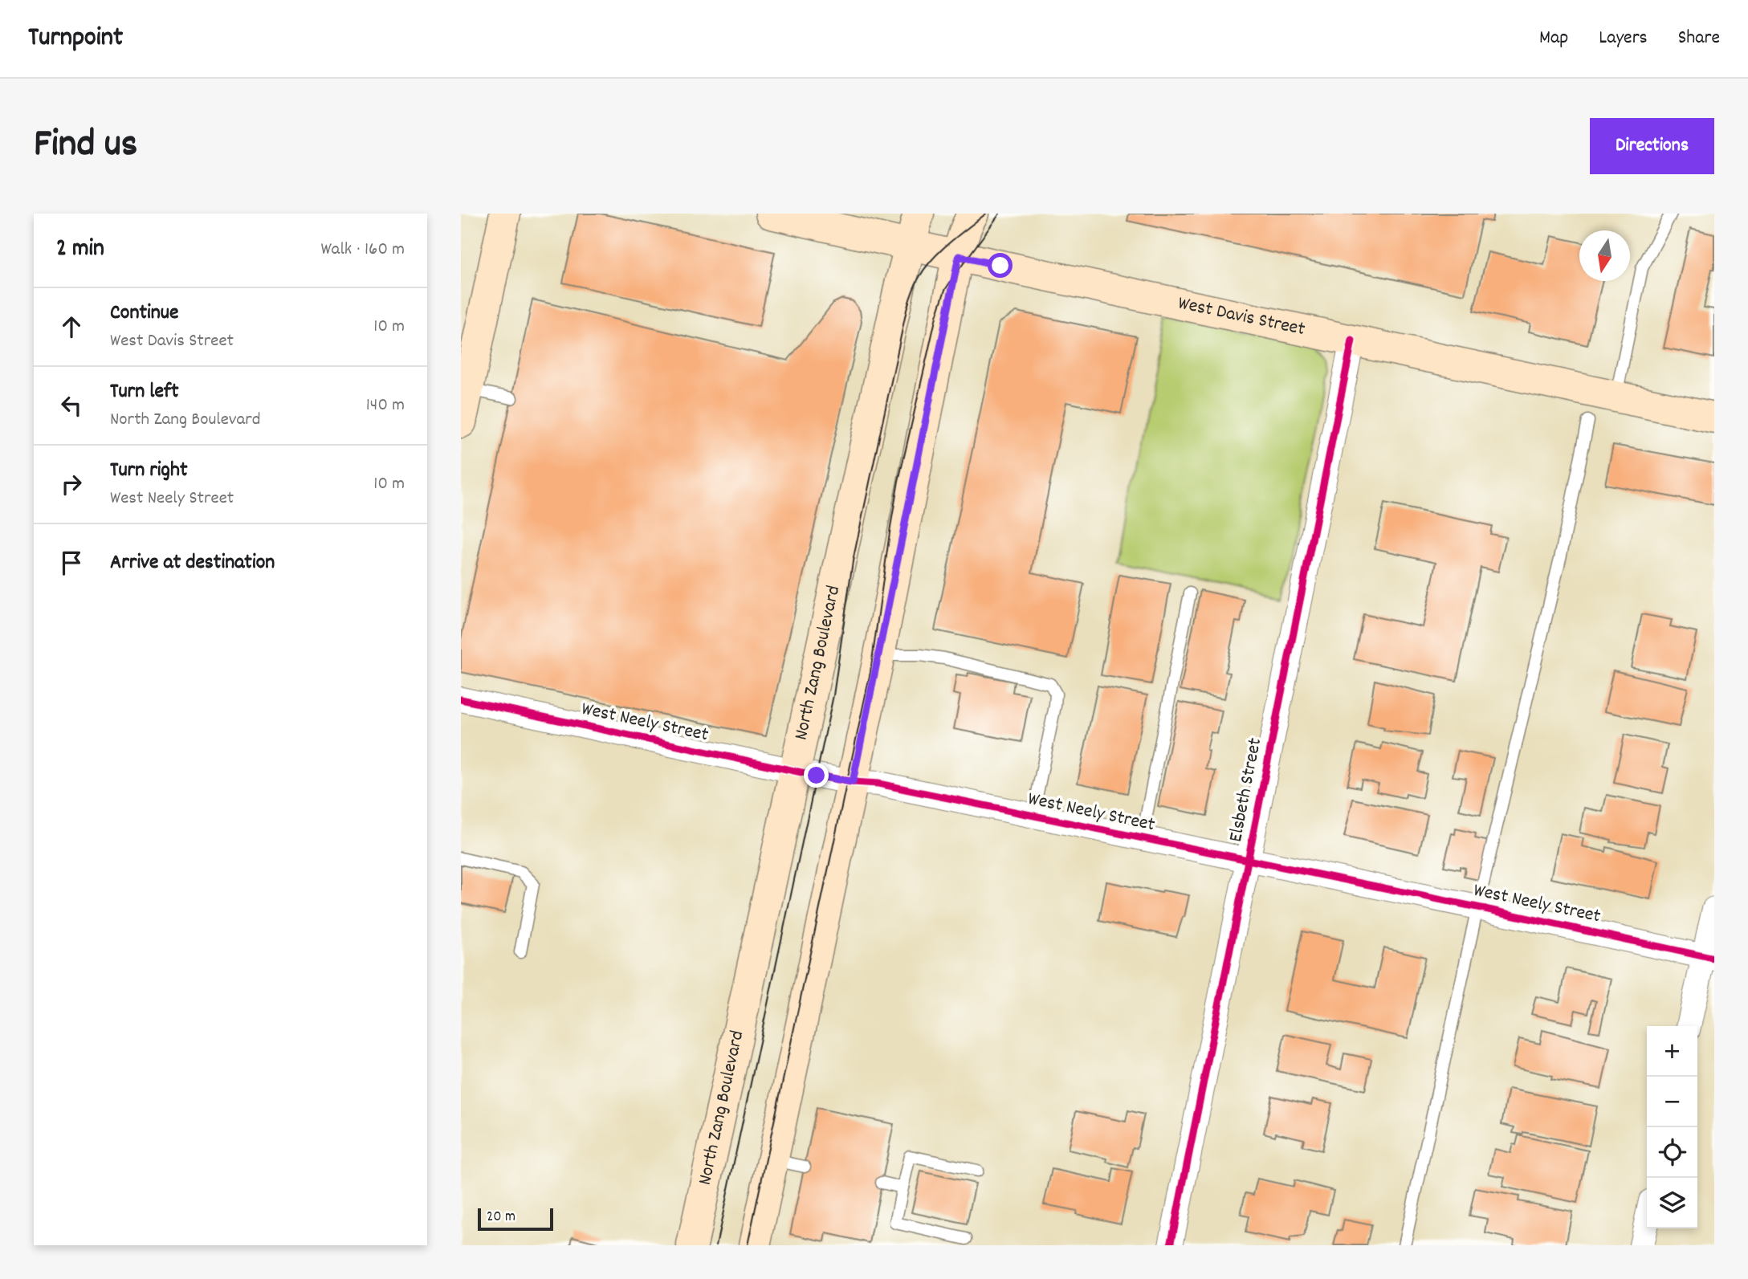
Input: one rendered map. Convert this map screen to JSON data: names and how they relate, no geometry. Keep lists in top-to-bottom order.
{
  "streets": {
    "main road": ["West Davis Street", "North Zang Boulevard"],
    "street": ["West Neely Street", "Elsbeth Street"]
  },
  "crossings": [
    ["West Davis Street", "North Zang Boulevard"],
    ["West Davis Street", "Elsbeth Street"],
    ["North Zang Boulevard", "West Neely Street"],
    ["West Neely Street", "Elsbeth Street"]
  ],
  "scale_bar": "20 m",
  "north": "bottom",
  "page": {
    "header": "Turnpoint",
    "nav": ["Map", "Layers", "Share"],
    "title": "Find us",
    "buttons": "Directions",
    "heading": ["2 min", "Walk · 160 m"],
    "list": [
      ["Continue", "West Davis Street", "10 m"],
      ["Turn left", "North Zang Boulevard", "140 m"],
      ["Turn right", "West Neely Street", "10 m"],
      "Arrive at destination"
    ],
    "map_buttons": ["+", "−"],
    "scale": "20 m"
  }
}
